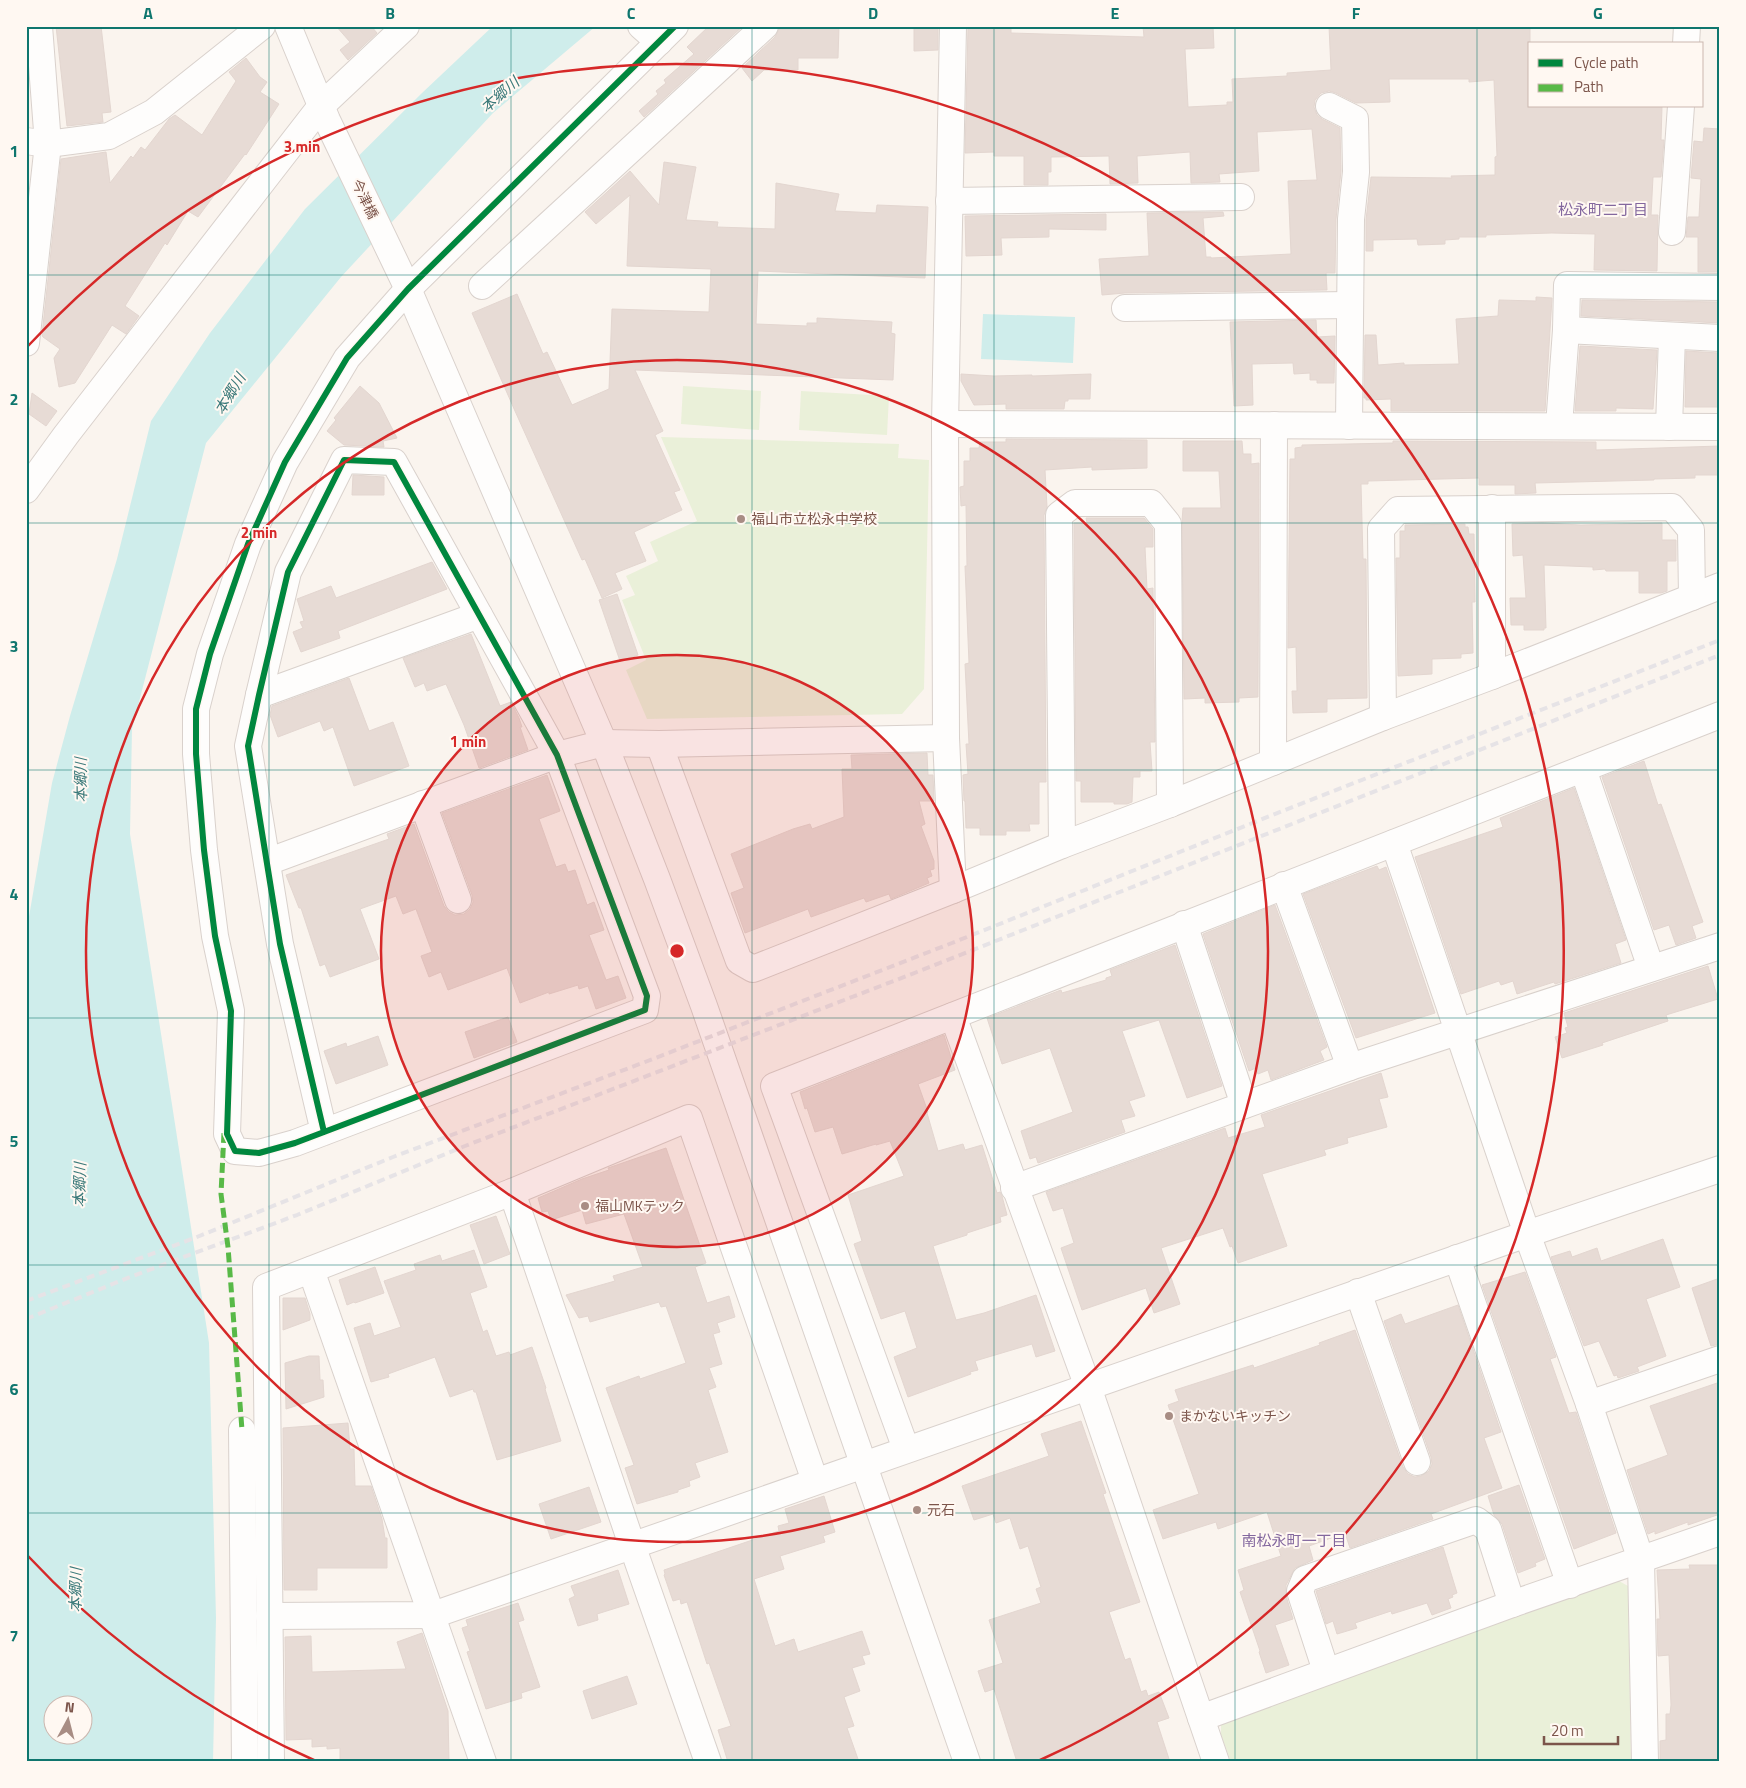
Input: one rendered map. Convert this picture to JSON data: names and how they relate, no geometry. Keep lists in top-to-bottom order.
{
  "streets": {
    "street": ["今津橋"]
  },
  "districts": ["松永町二丁目", "南松永町一丁目"],
  "water": ["本郷川"],
  "places": [
    "福山市立松永中学校",
    "福山MKテック",
    "まかないキッチン",
    "元石"
  ],
  "legend": ["Cycle path", "Path"],
  "scale_bar": "20 m",
  "north": "top",
  "grid": {
    "columns": [
      "A",
      "B",
      "C",
      "D",
      "E",
      "F",
      "G"
    ],
    "rows": [
      "1",
      "2",
      "3",
      "4",
      "5",
      "6",
      "7"
    ]
  },
  "rings": ["3 min", "2 min", "1 min"]
}
